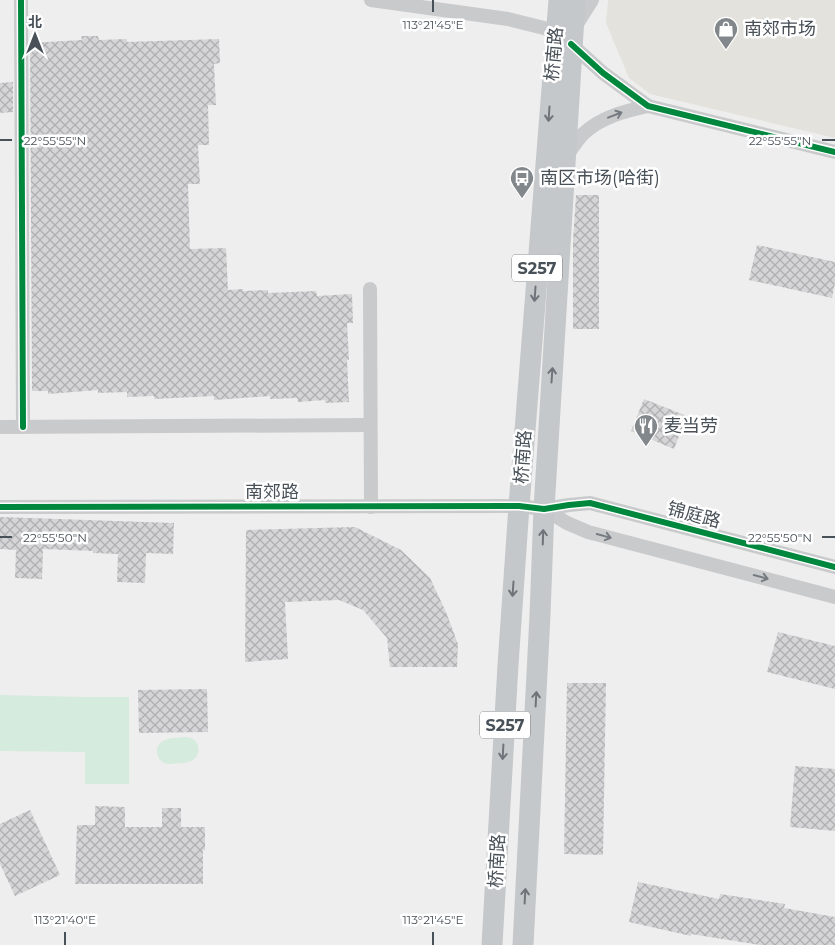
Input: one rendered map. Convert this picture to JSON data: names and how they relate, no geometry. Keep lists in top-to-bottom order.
{
  "streets": {
    "main road": ["桥南路", "S257"],
    "street": ["南郊路", "锦庭路"]
  },
  "crossings": [
    ["桥南路", "南郊路"],
    ["桥南路", "锦庭路"],
    ["南郊路", "锦庭路"]
  ],
  "places": {
    "shop": ["南郊市场"],
    "bus stop": ["南区市场(哈街)"],
    "restaurant": ["麦当劳"]
  },
  "north": "top",
  "coordinates": [
    "113°21'45\"E",
    "22°55'55\"N",
    "22°55'50\"N",
    "113°21'40\"E"
  ]
}
